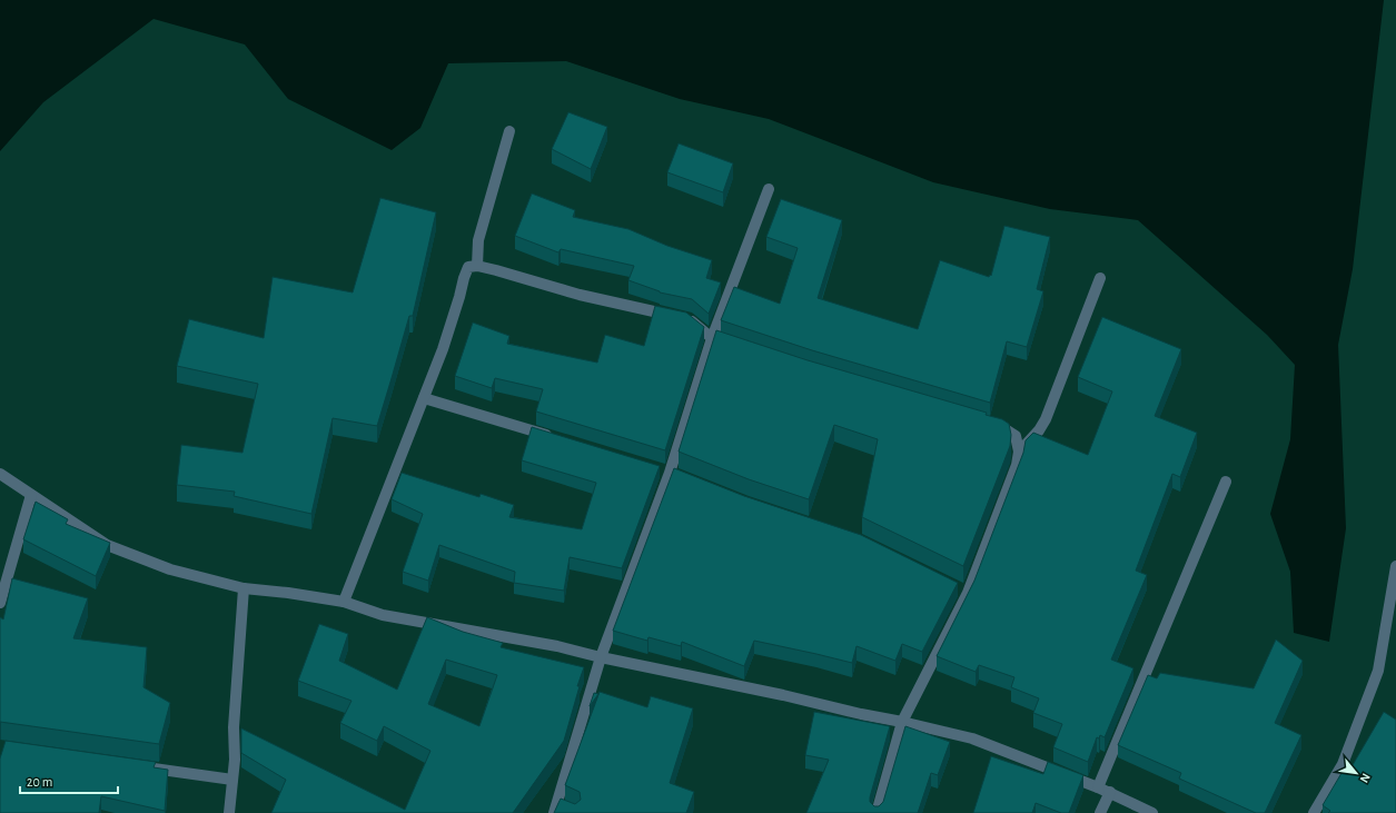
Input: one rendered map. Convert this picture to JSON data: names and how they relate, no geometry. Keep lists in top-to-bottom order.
{
  "scale_bar": "20 m",
  "north": "bottom right"
}
